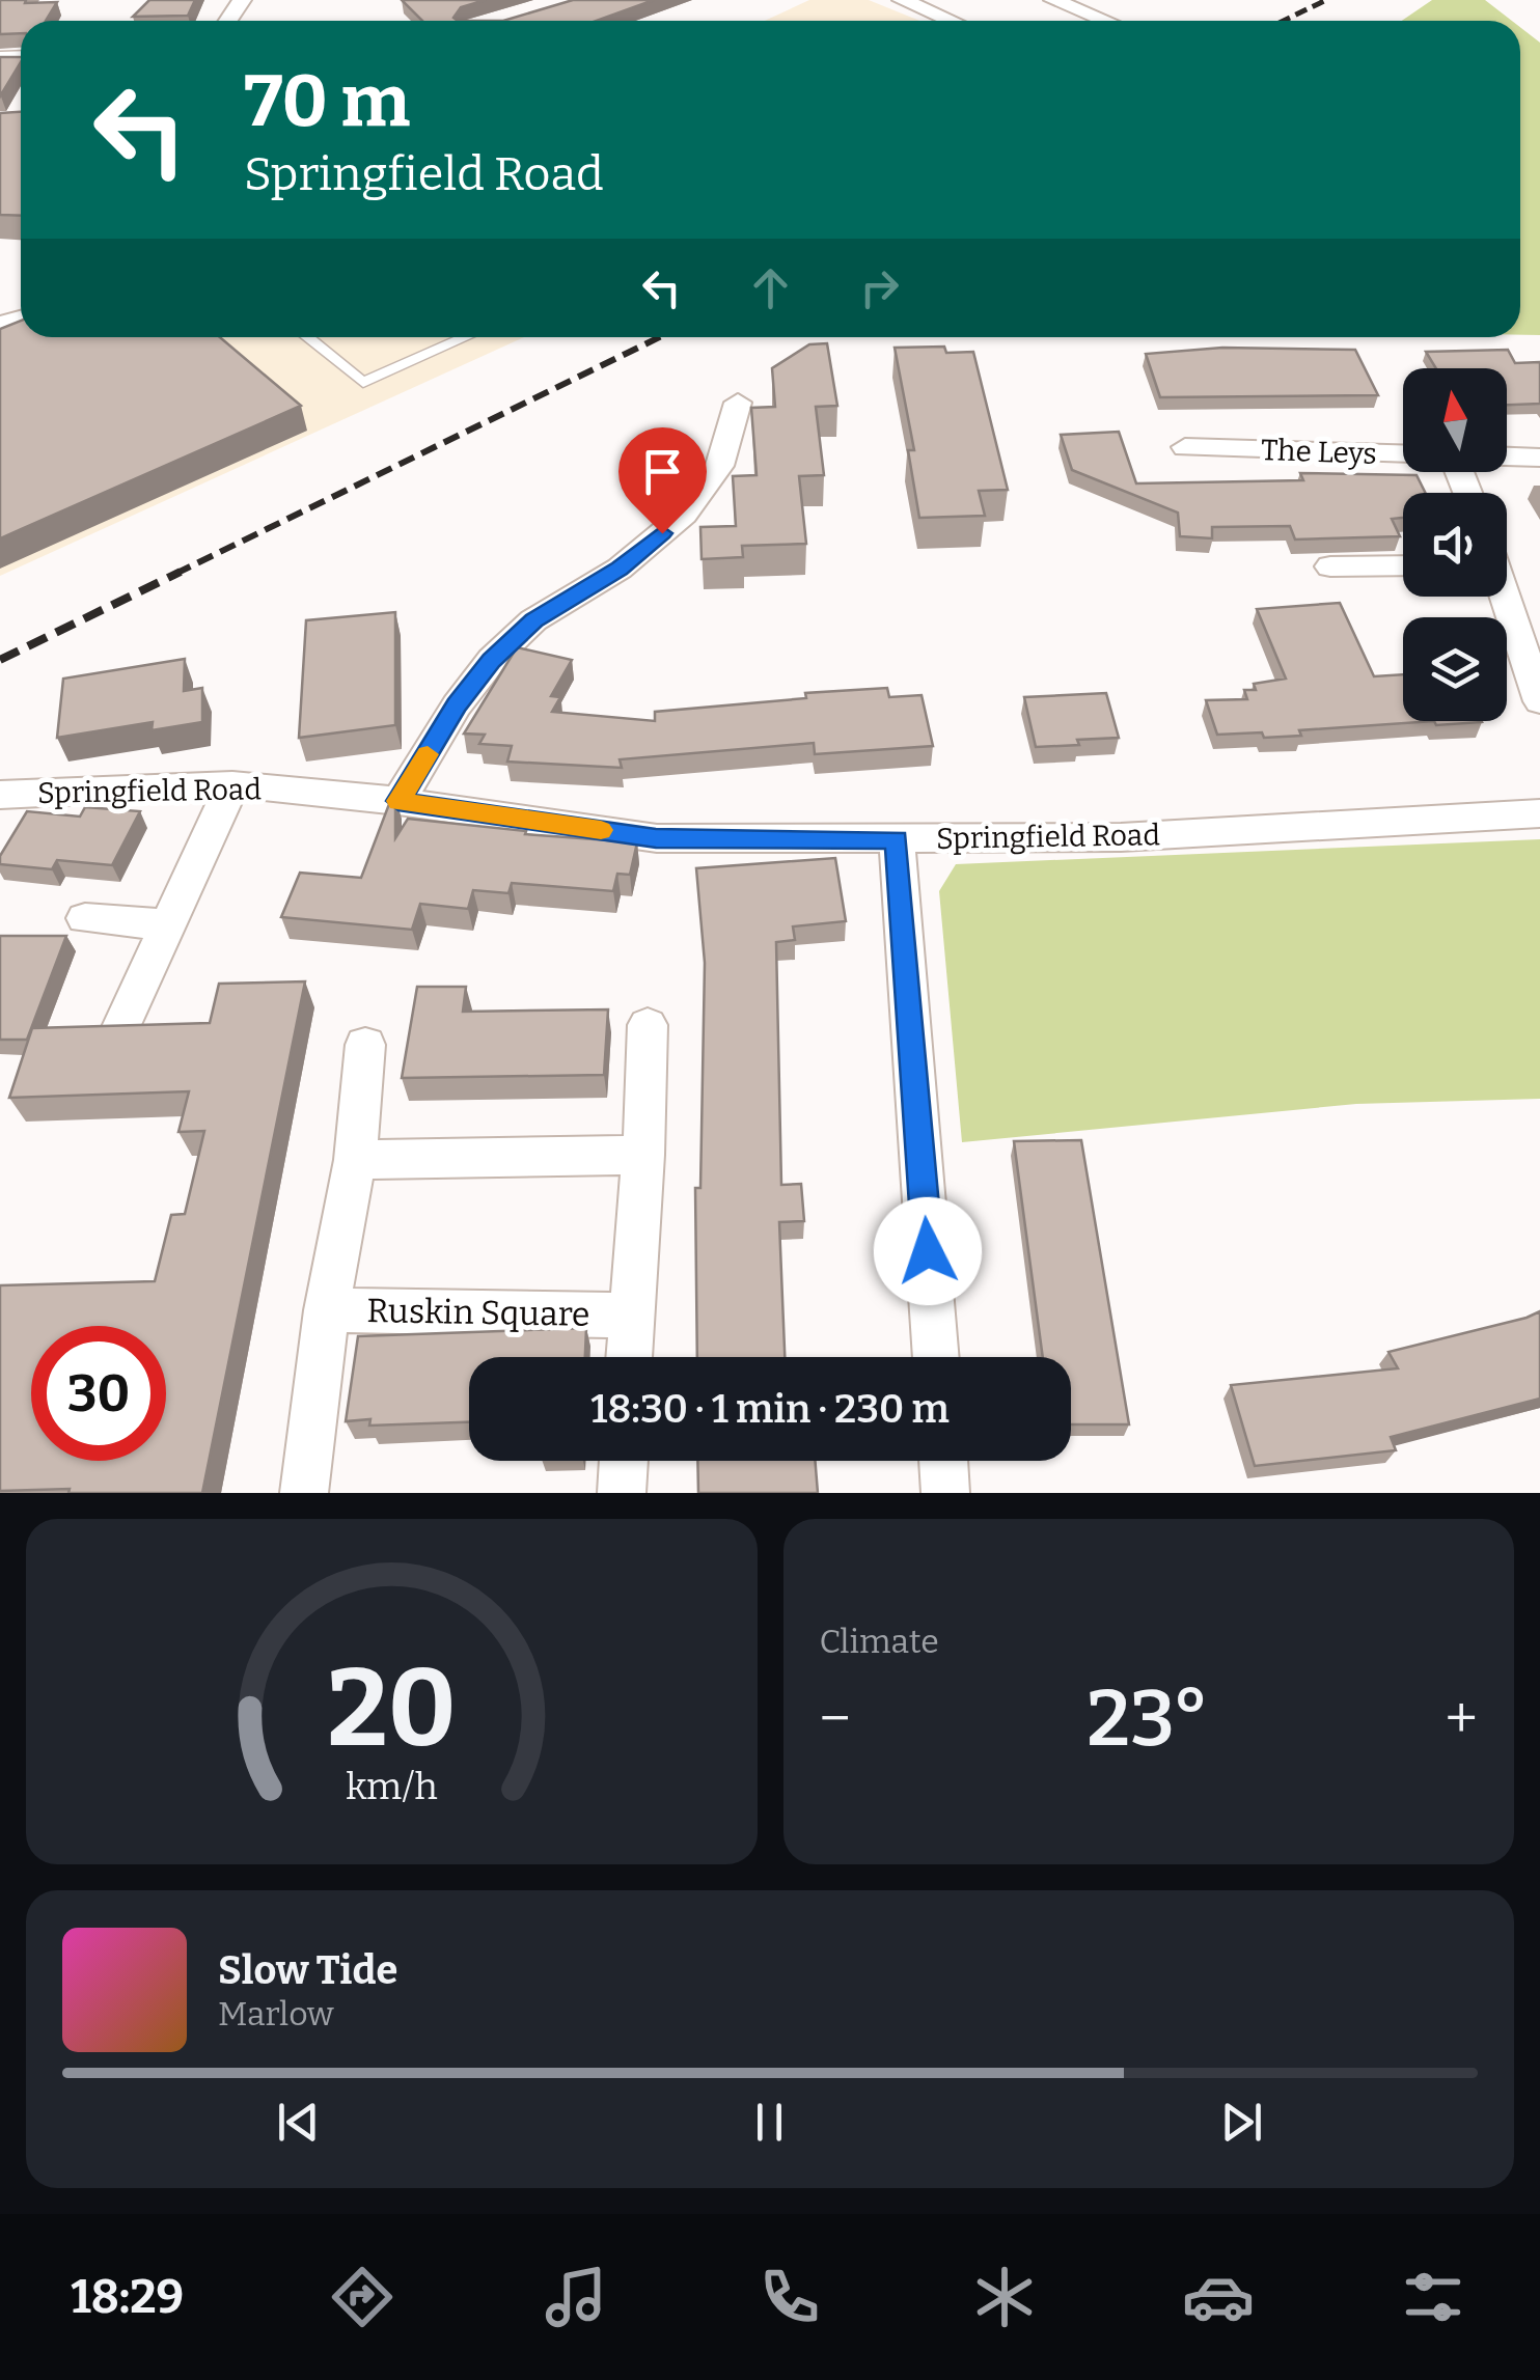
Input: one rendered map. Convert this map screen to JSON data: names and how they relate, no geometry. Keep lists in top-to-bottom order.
{
  "streets": {
    "street": ["The Leys", "Springfield Road", "Ruskin Square"]
  },
  "north": "top",
  "page": {
    "turn": ["70 m", "Springfield Road"],
    "limit": "30",
    "trip": "18:30 · 1 min · 230 m",
    "tile": "Climate",
    "heat": ["−", "23°", "+"],
    "song": ["Slow Tide", "Marlow"],
    "tabs": "18:29",
    "gauge": ["20", "km/h"]
  }
}
